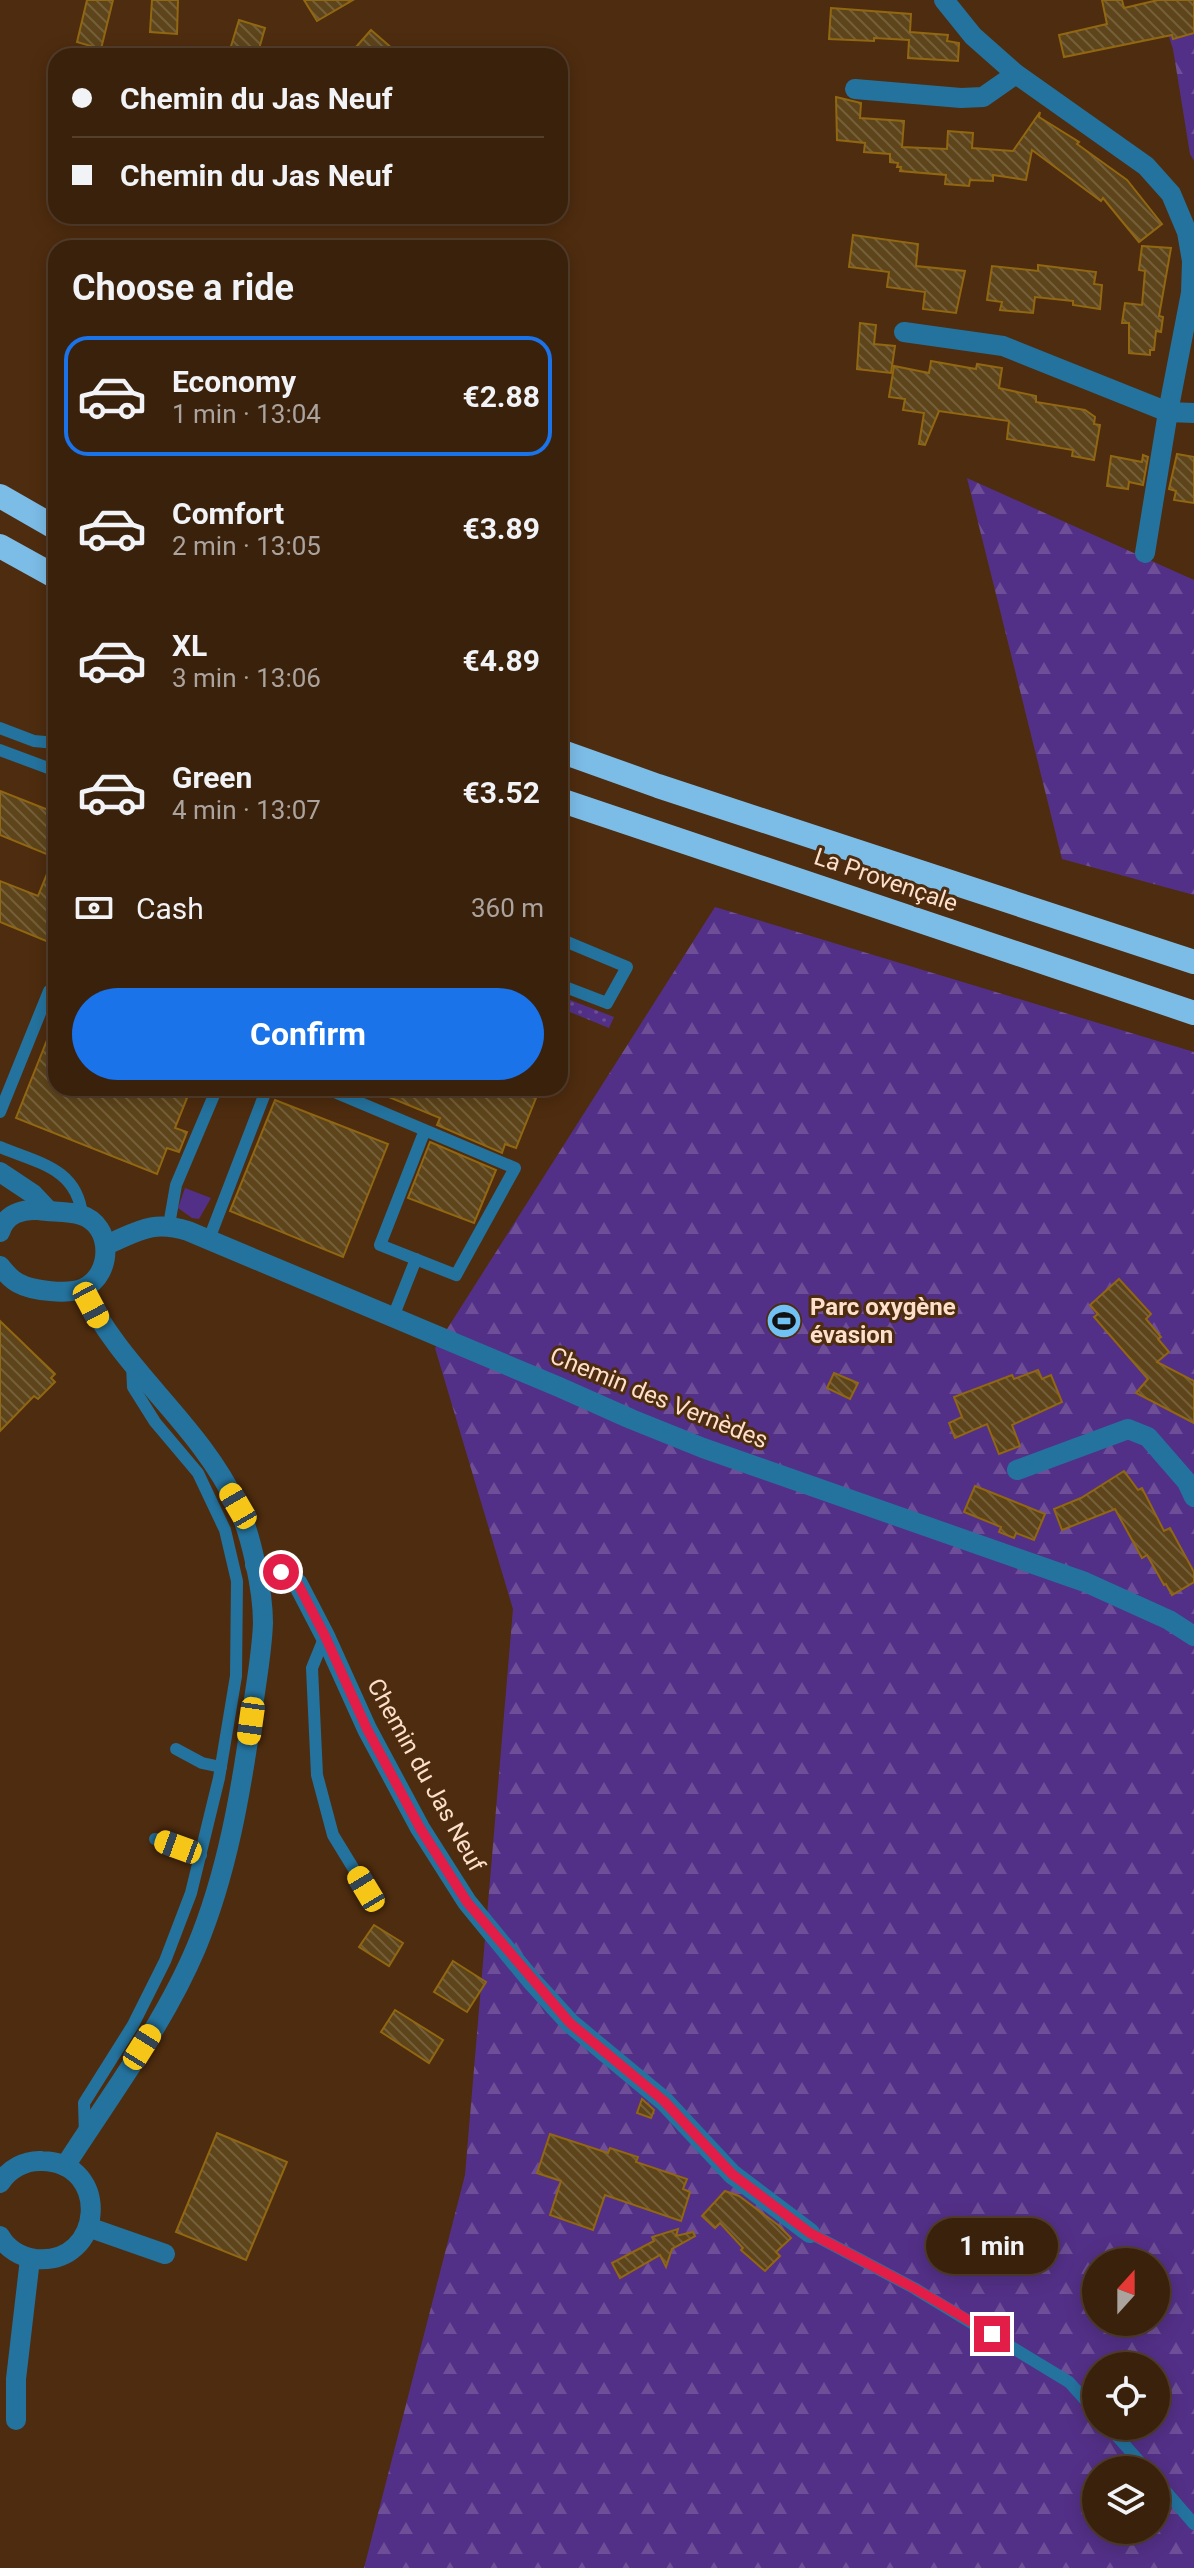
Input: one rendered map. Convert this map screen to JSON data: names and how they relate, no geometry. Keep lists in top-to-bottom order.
{
  "streets": {
    "highway": ["La Provençale"],
    "street": ["Chemin des Vernèdes", "Chemin du Jas Neuf"]
  },
  "places": {
    "sports": ["Parc oxygène évasion"]
  },
  "north": "top",
  "page": {
    "banner": ["Chemin du Jas Neuf", "Chemin du Jas Neuf"],
    "heading": "Choose a ride",
    "list": [
      {
        "name": "Economy",
        "note": "1 min · 13:04",
        "value": "€2.88"
      },
      {
        "name": "Comfort",
        "note": "2 min · 13:05",
        "value": "€3.89"
      },
      {
        "name": "XL",
        "note": "3 min · 13:06",
        "value": "€4.89"
      },
      {
        "name": "Green",
        "note": "4 min · 13:07",
        "value": "€3.52"
      }
    ],
    "pay": ["Cash", "360 m"],
    "buttons": "Confirm",
    "bubble": "1 min"
  }
}
